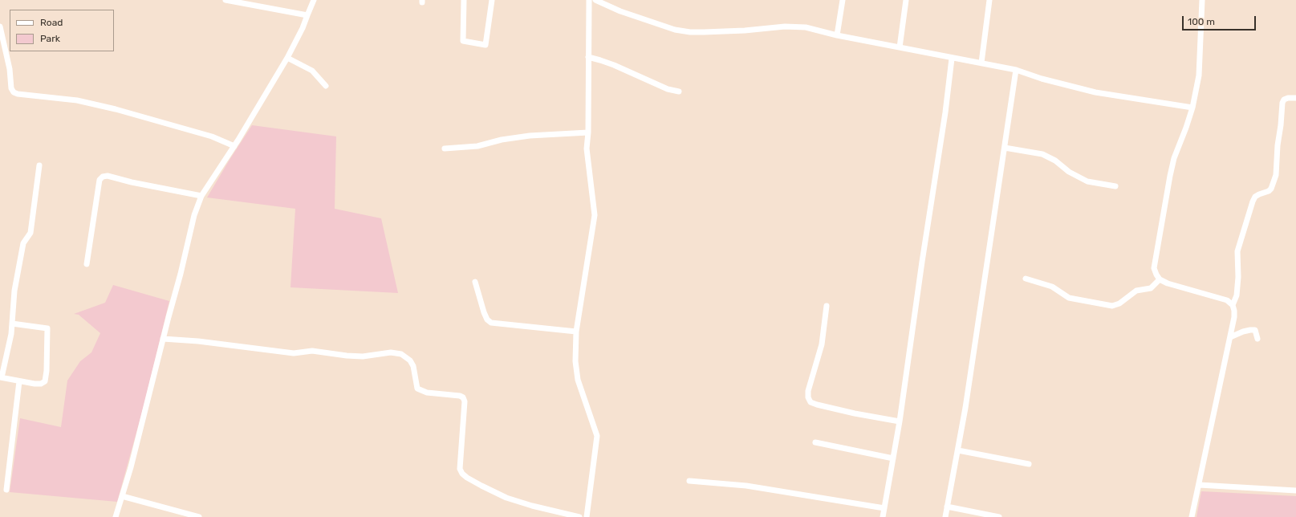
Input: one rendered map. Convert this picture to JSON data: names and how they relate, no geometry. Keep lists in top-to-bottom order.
{
  "legend": ["Road", "Park"],
  "scale_bar": "100 m"
}
